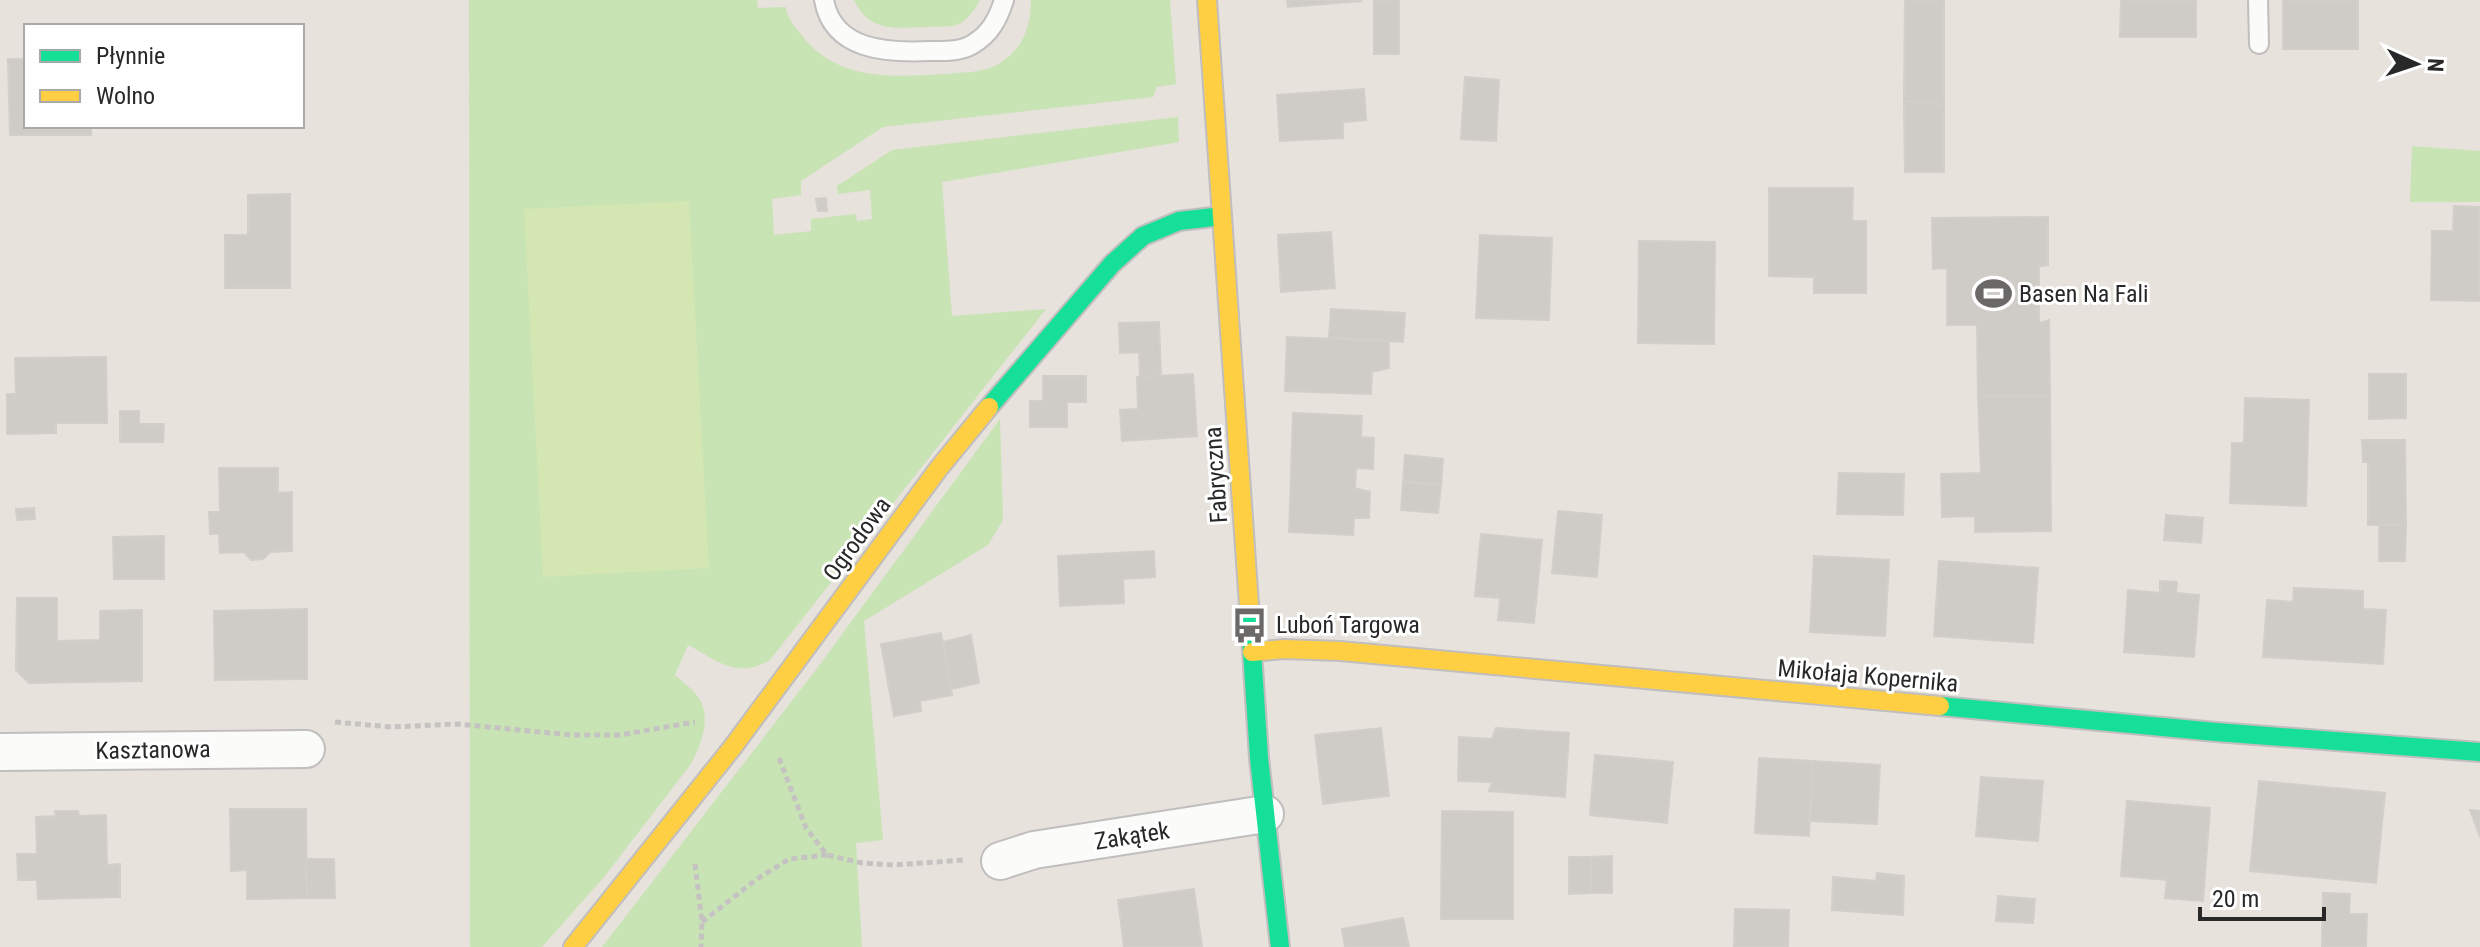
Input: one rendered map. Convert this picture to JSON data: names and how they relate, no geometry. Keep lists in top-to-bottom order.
{
  "streets": {
    "street": [
      "Fabryczna",
      "Ogrodowa",
      "Mikołaja Kopernika",
      "Kasztanowa",
      "Zakątek"
    ]
  },
  "crossings": [
    ["Fabryczna", "Ogrodowa"],
    ["Fabryczna", "Mikołaja Kopernika"],
    ["Fabryczna", "Zakątek"]
  ],
  "places": {
    "sports": ["Basen Na Fali"],
    "bus stop": ["Luboń Targowa"]
  },
  "legend": ["Płynnie", "Wolno"],
  "scale_bar": "20 m",
  "north": "right"
}
